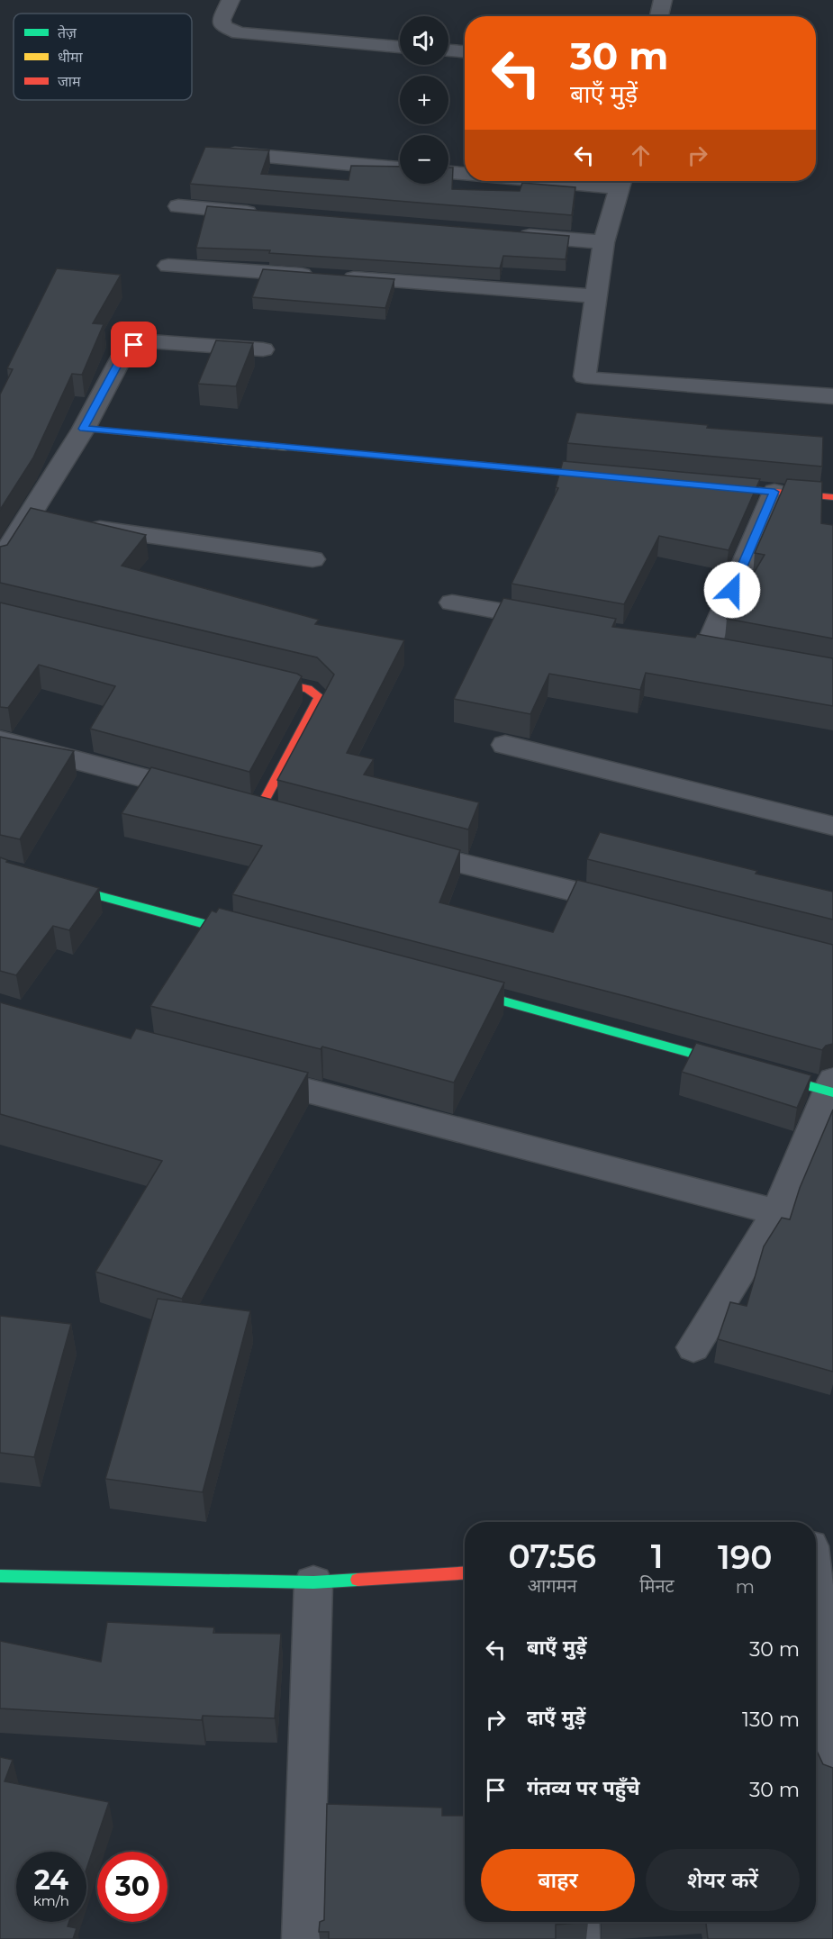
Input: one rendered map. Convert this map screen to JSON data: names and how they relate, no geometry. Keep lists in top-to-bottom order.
{
  "legend": ["तेज़", "धीमा", "जाम"],
  "page": {
    "map_buttons": ["+", "−"],
    "turn": ["30 m", "बाएँ मुड़ें"],
    "eta": [
      "07:56",
      "आगमन",
      "1",
      "मिनट",
      "190",
      "m"
    ],
    "list": [
      {
        "name": "बाएँ मुड़ें",
        "value": "30 m"
      },
      {
        "name": "दाएँ मुड़ें",
        "value": "130 m"
      },
      {
        "name": "गंतव्य पर पहुँचे",
        "value": "30 m"
      }
    ],
    "buttons": ["बाहर", "शेयर करें"],
    "speed": "24 km/h",
    "limit": "30"
  }
}
